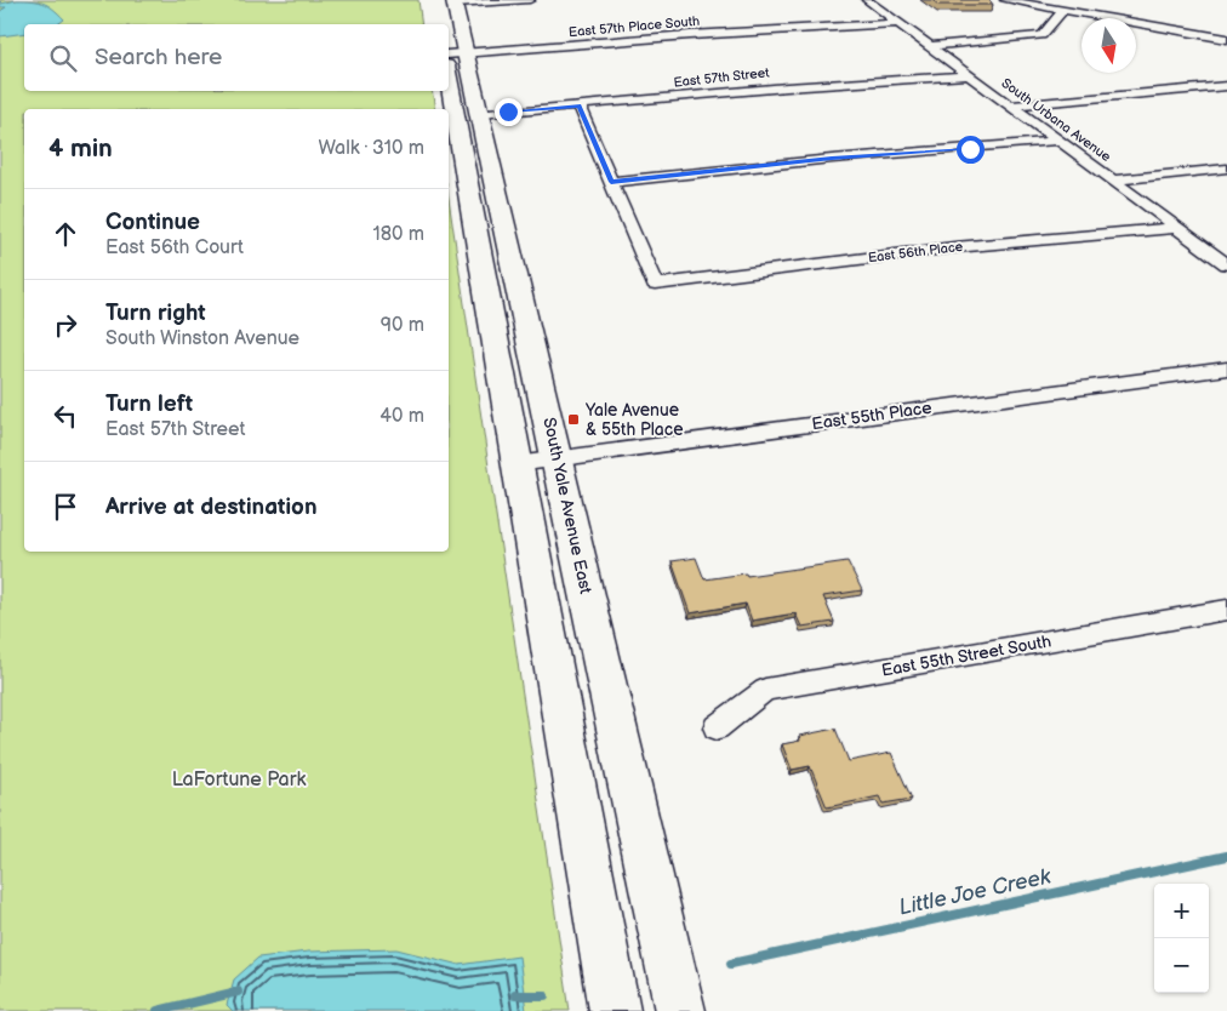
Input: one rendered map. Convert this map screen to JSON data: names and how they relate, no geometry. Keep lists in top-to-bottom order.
{
  "streets": {
    "main road": ["South Yale Avenue East"],
    "street": [
      "East 57th Place South",
      "East 57th Street",
      "South Urbana Avenue",
      "East 56th Place",
      "East 55th Place",
      "East 55th Street South"
    ]
  },
  "crossings": [
    ["East 57th Place South", "South Urbana Avenue"],
    ["East 57th Place South", "South Yale Avenue East"],
    ["East 57th Street", "South Urbana Avenue"],
    ["East 57th Street", "South Yale Avenue East"],
    ["South Urbana Avenue", "East 56th Place"],
    ["East 55th Place", "South Yale Avenue East"]
  ],
  "water": ["Little Joe Creek"],
  "parks": ["LaFortune Park"],
  "places": {
    "transit": ["Yale Avenue & 55th Place"]
  },
  "north": "bottom",
  "page": {
    "search": "Search here",
    "heading": ["4 min", "Walk · 310 m"],
    "list": [
      ["Continue", "East 56th Court", "180 m"],
      ["Turn right", "South Winston Avenue", "90 m"],
      ["Turn left", "East 57th Street", "40 m"],
      "Arrive at destination"
    ],
    "map_buttons": ["+", "−"]
  }
}
